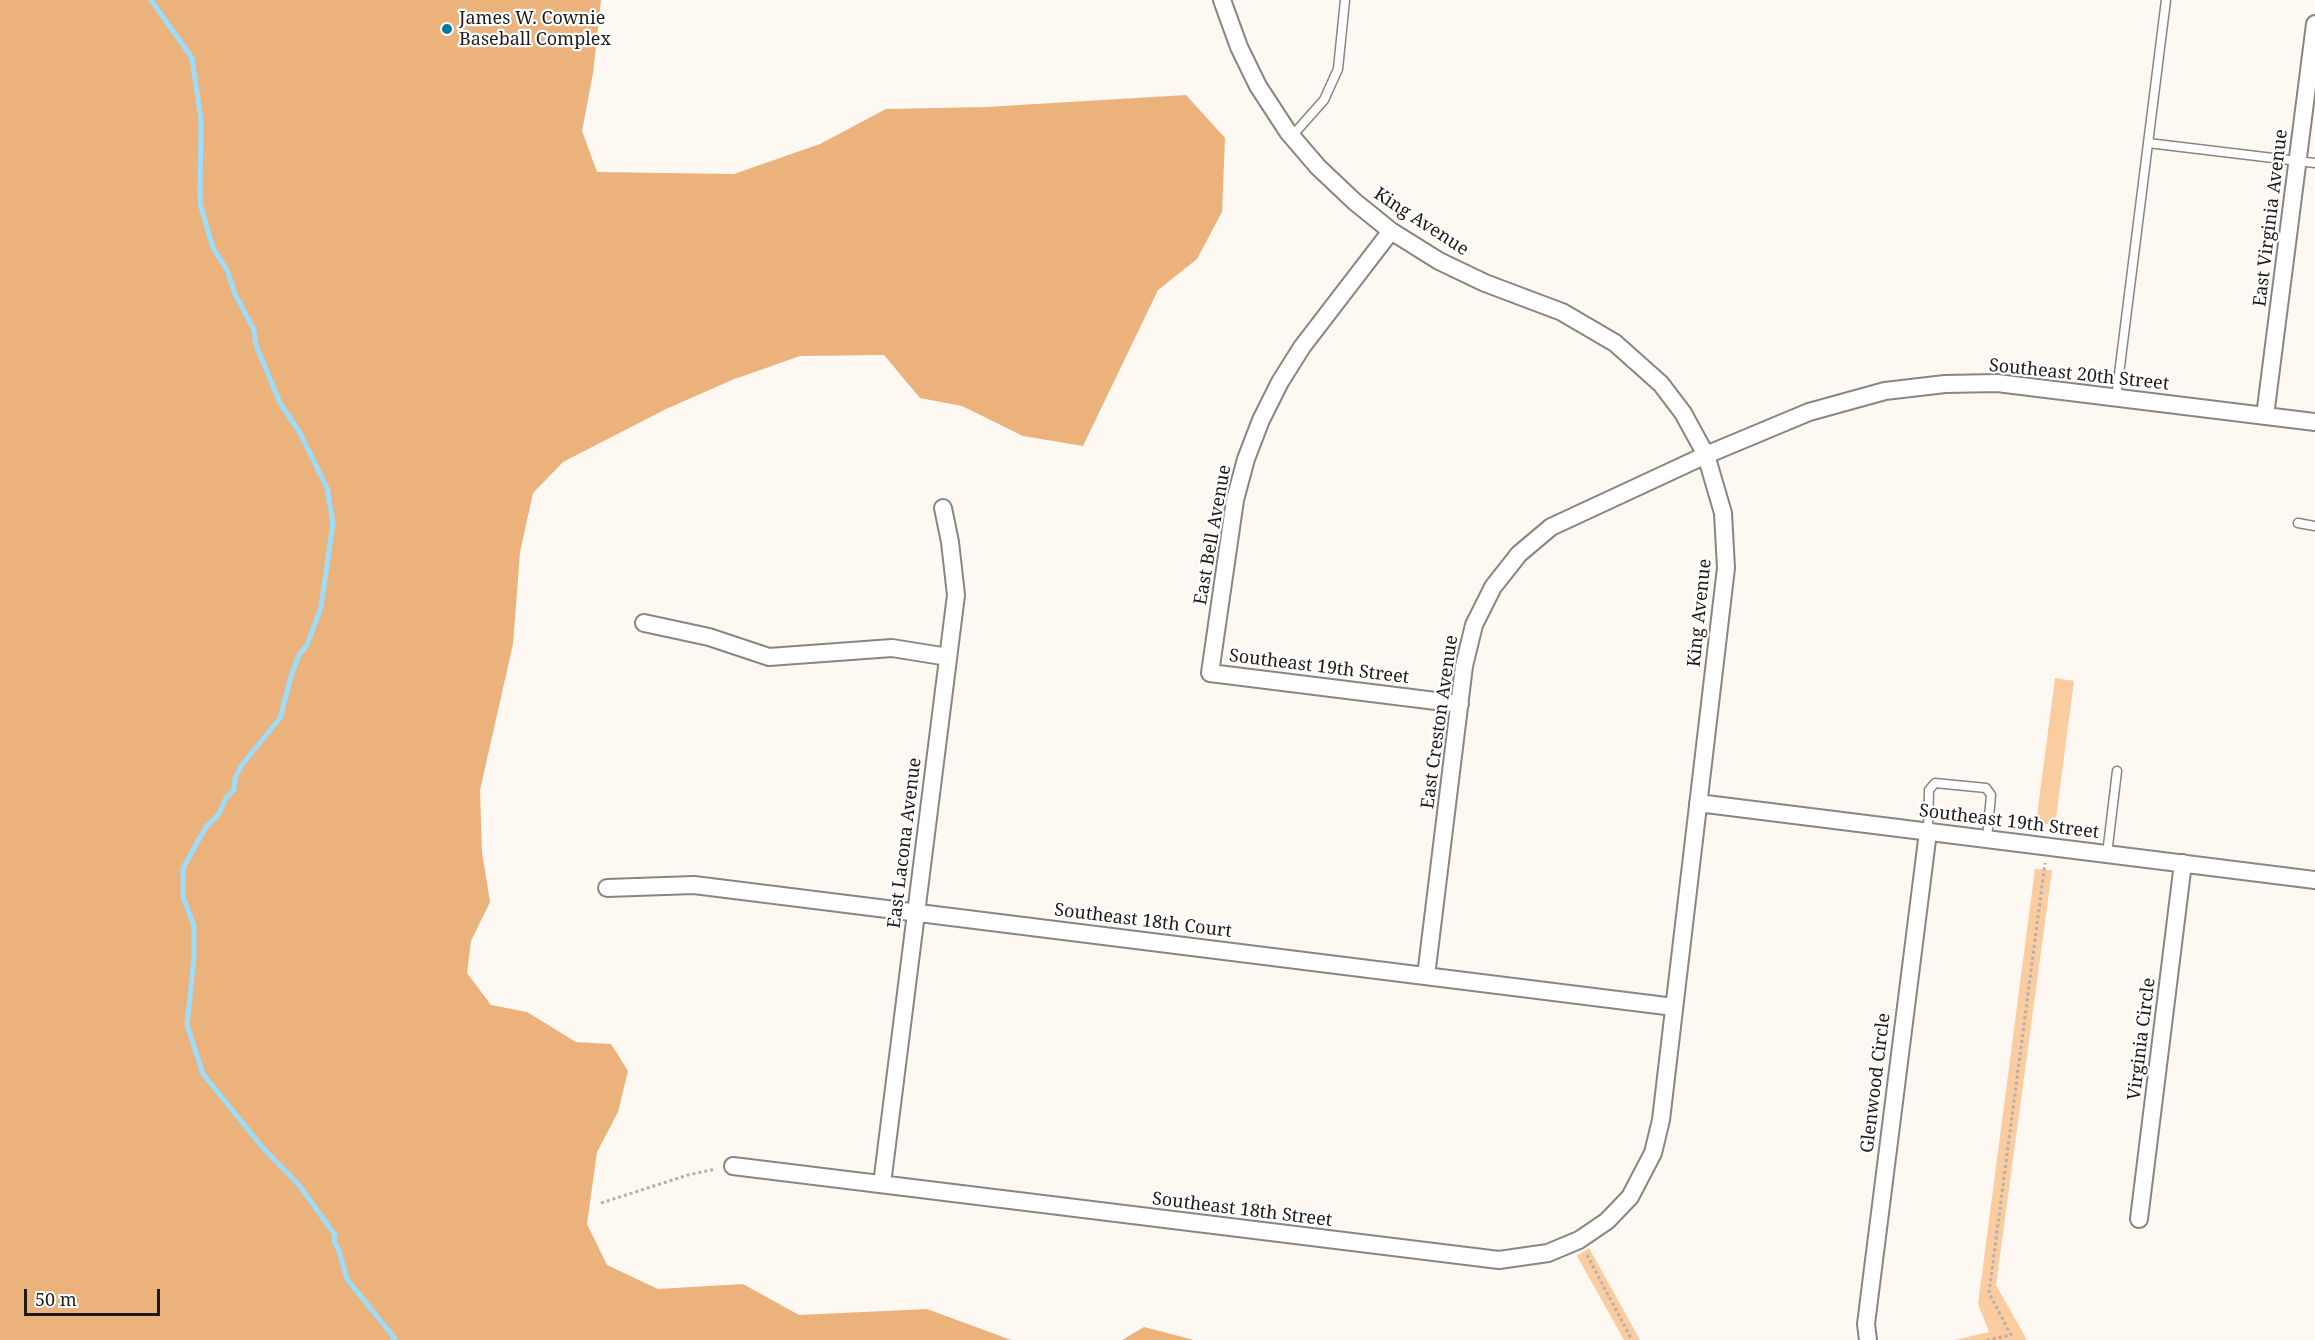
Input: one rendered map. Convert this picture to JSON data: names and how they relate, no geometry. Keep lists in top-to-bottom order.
{
  "streets": {
    "street": [
      "East Virginia Avenue",
      "King Avenue",
      "Southeast 20th Street",
      "East Bell Avenue",
      "Southeast 19th Street",
      "East Creston Avenue",
      "East Lacona Avenue",
      "Southeast 18th Court",
      "Virginia Circle",
      "Glenwood Circle",
      "Southeast 18th Street"
    ]
  },
  "crossings": [
    ["East Virginia Avenue", "Southeast 20th Street"],
    ["King Avenue", "Southeast 20th Street"],
    ["King Avenue", "East Bell Avenue"],
    ["King Avenue", "Southeast 19th Street"],
    ["King Avenue", "East Creston Avenue"],
    ["King Avenue", "Southeast 18th Court"],
    ["King Avenue", "Southeast 18th Street"],
    ["Southeast 20th Street", "East Creston Avenue"],
    ["East Bell Avenue", "Southeast 19th Street"],
    ["Southeast 19th Street", "East Creston Avenue"],
    ["Southeast 19th Street", "Virginia Circle"],
    ["Southeast 19th Street", "Glenwood Circle"],
    ["East Creston Avenue", "Southeast 18th Court"],
    ["East Lacona Avenue", "Southeast 18th Court"],
    ["East Lacona Avenue", "Southeast 18th Street"]
  ],
  "places": ["James W. Cownie Baseball Complex"],
  "scale_bar": "50 m"
}
